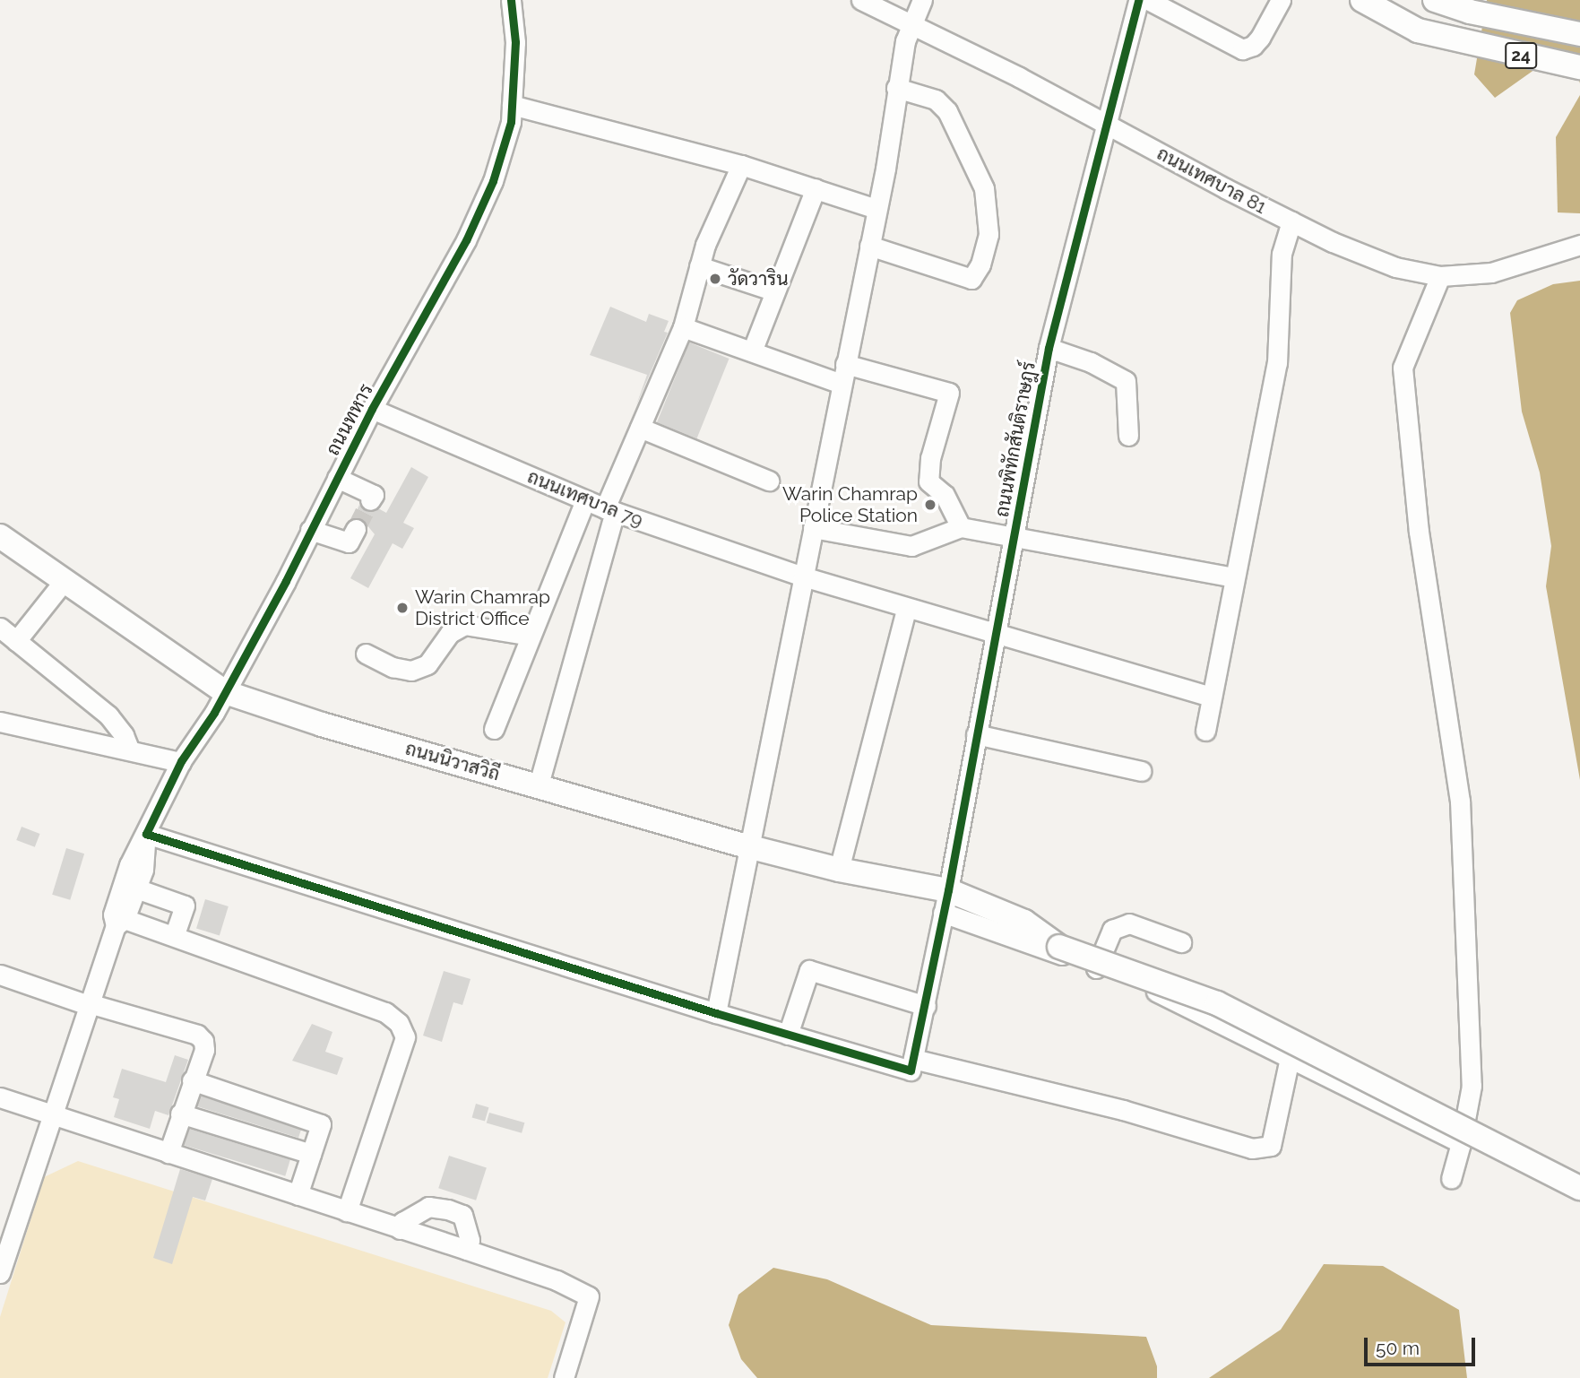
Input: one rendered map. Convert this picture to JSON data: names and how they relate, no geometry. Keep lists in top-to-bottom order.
{
  "streets": {
    "main road": ["24", "ถนนนิวาสวิถี"],
    "street": [
      "ถนนเทศบาล 81",
      "ถนนทหาร",
      "ถนนพิทักสันติราษฎร์",
      "ถนนเทศบาล 79"
    ]
  },
  "crossings": [
    ["ถนนเทศบาล 81", "ถนนพิทักสันติราษฎร์"],
    ["ถนนทหาร", "ถนนเทศบาล 79"],
    ["ถนนทหาร", "ถนนนิวาสวิถี"],
    ["ถนนพิทักสันติราษฎร์", "ถนนเทศบาล 79"],
    ["ถนนพิทักสันติราษฎร์", "ถนนนิวาสวิถี"]
  ],
  "places": ["วัดวาริน", "Warin Chamrap Police Station", "Warin Chamrap District Office"],
  "scale_bar": "50 m"
}
